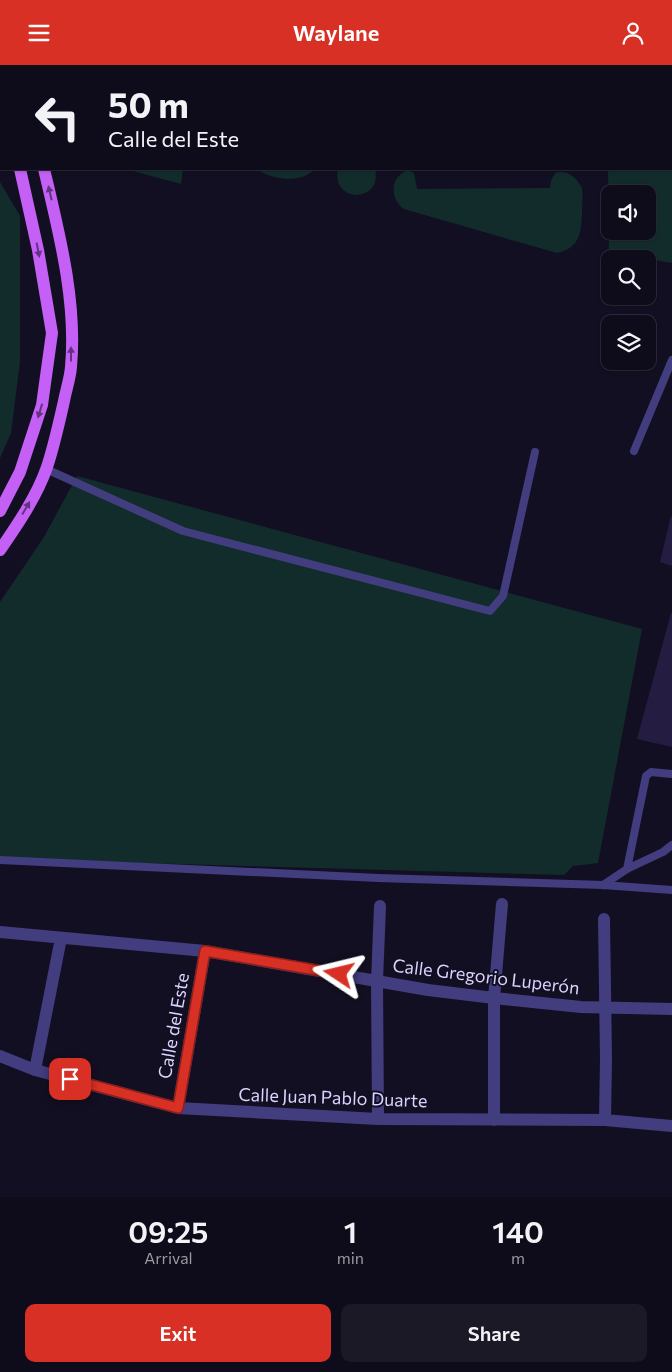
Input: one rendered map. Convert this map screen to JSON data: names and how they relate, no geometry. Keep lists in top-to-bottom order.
{
  "streets": {
    "street": ["Calle Gregorio Luperón", "Calle del Este", "Calle Juan Pablo Duarte"]
  },
  "crossings": [
    ["Calle Gregorio Luperón", "Calle del Este"],
    ["Calle del Este", "Calle Juan Pablo Duarte"]
  ],
  "page": {
    "header": "Waylane",
    "turn": ["50 m", "Calle del Este"],
    "eta": [
      "09:25",
      "Arrival",
      "1",
      "min",
      "140",
      "m"
    ],
    "buttons": ["Exit", "Share"]
  }
}
